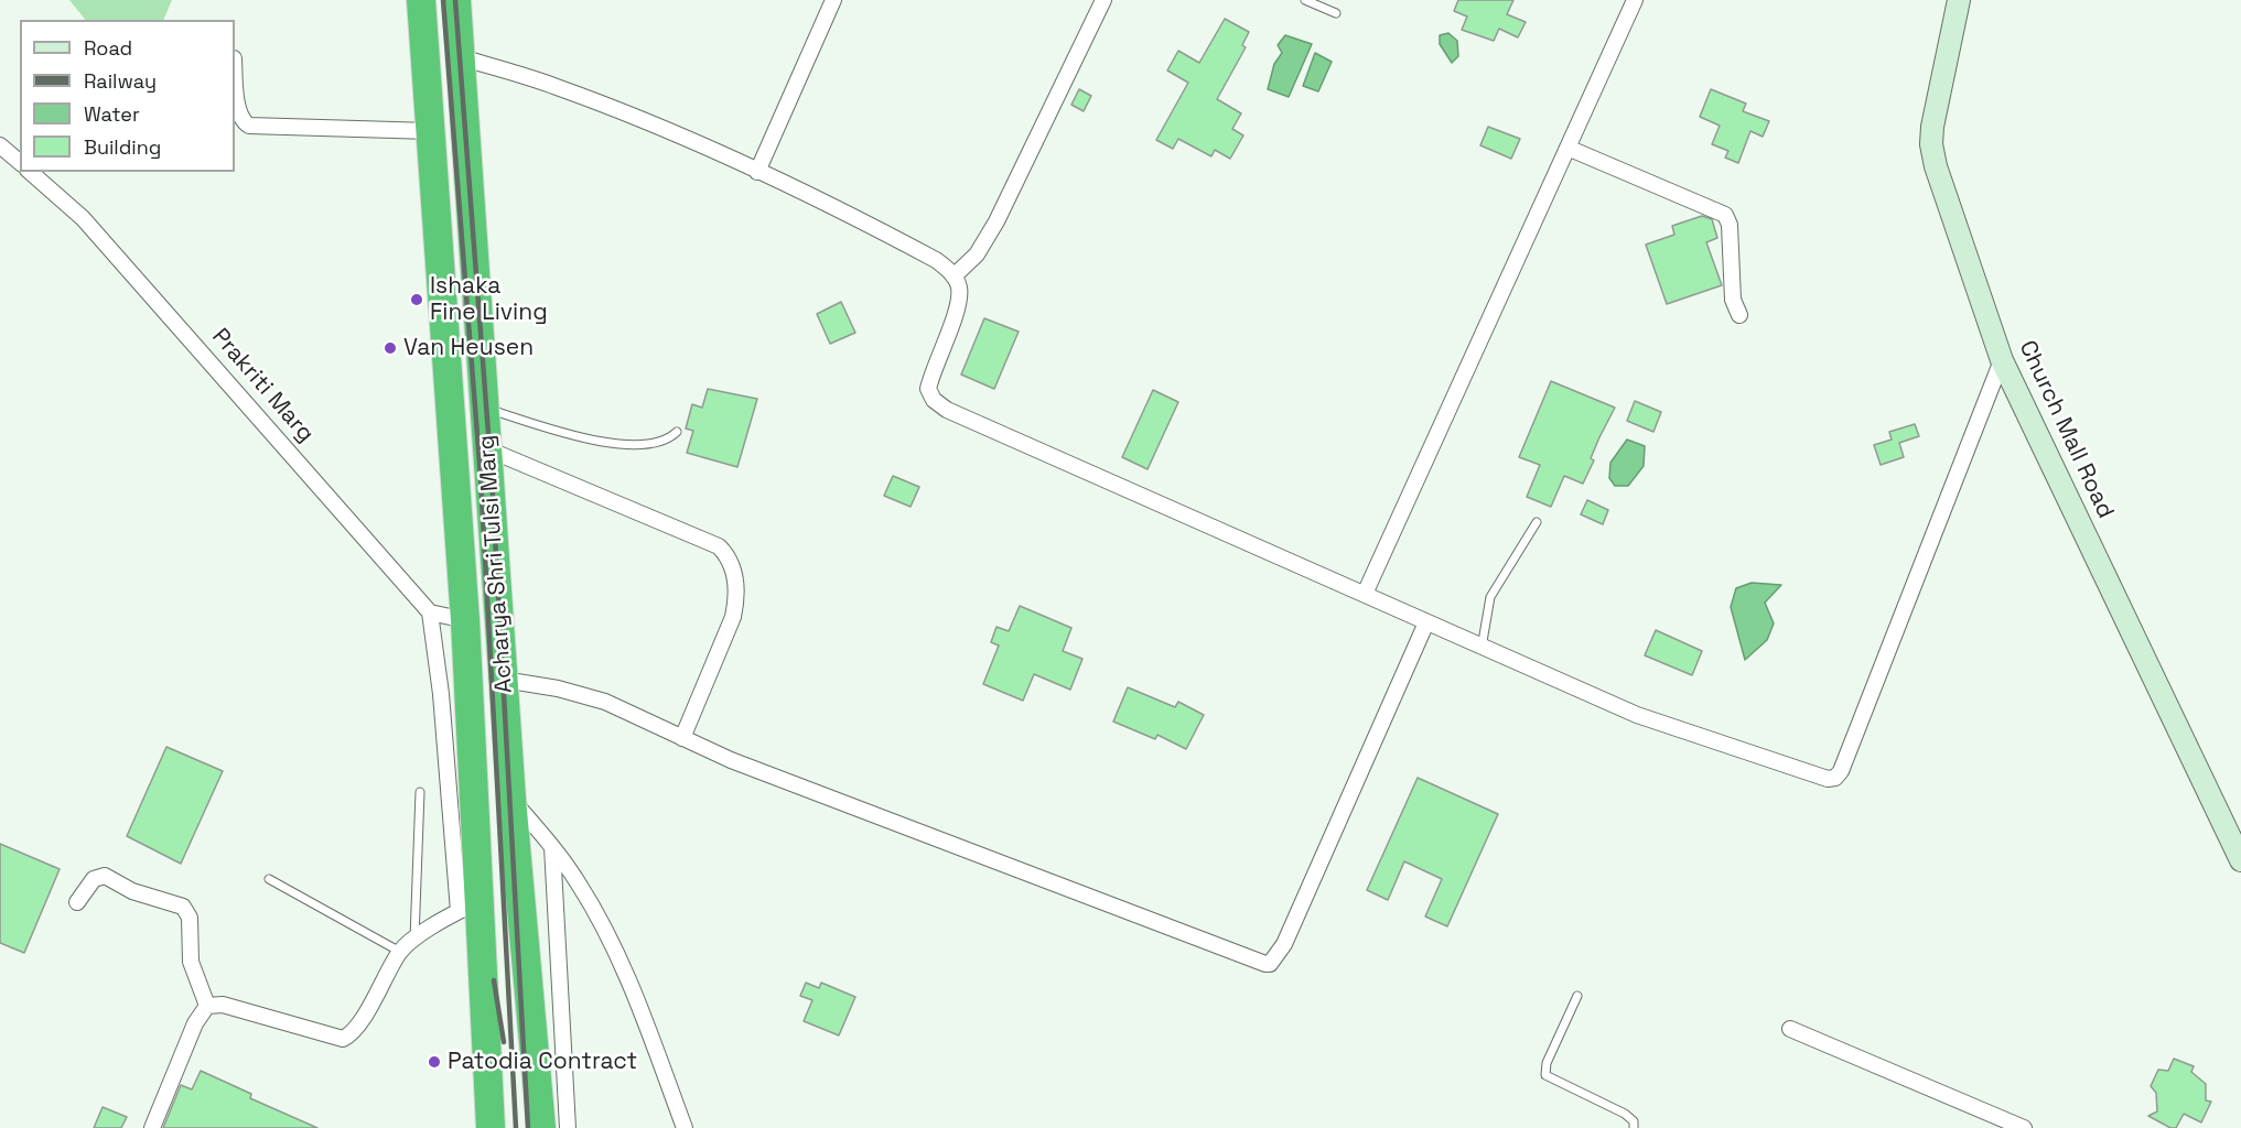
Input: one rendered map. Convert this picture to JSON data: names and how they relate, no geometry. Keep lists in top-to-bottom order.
{
  "streets": {
    "highway": ["Acharya Shri Tulsi Marg"],
    "street": ["Prakriti Marg", "Church Mall Road"]
  },
  "places": ["Ishaka Fine Living", "Van Heusen", "Patodia Contract"],
  "legend": [
    "Road",
    "Railway",
    "Water",
    "Building"
  ]
}
